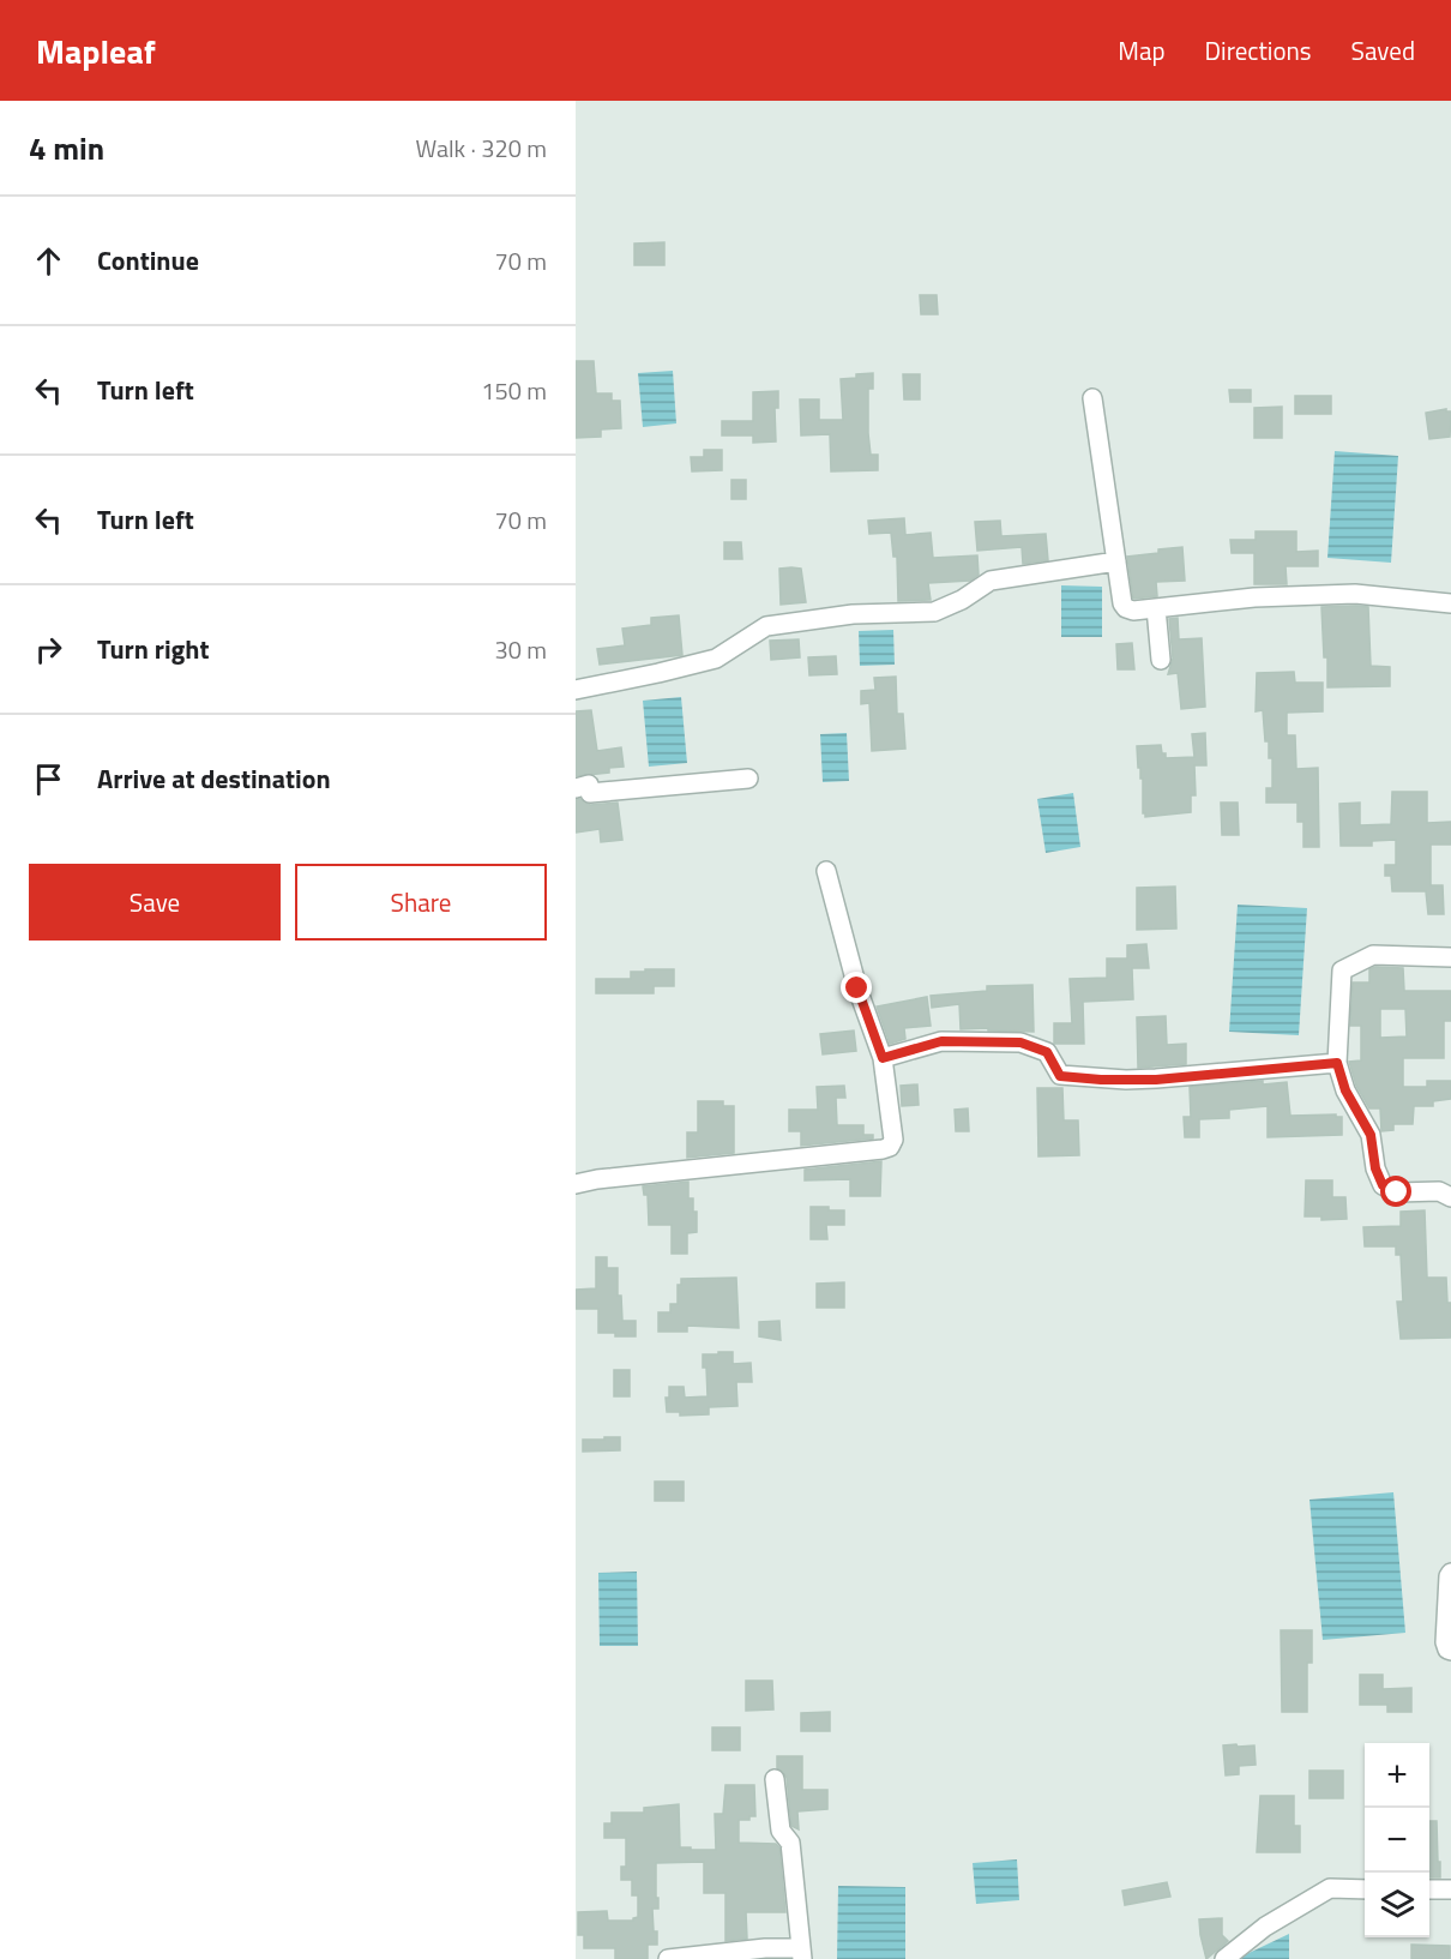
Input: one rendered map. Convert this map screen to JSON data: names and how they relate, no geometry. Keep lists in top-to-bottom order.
{
  "page": {
    "header": "Mapleaf",
    "nav": ["Map", "Directions", "Saved"],
    "heading": ["4 min", "Walk · 320 m"],
    "list": [
      ["Continue", "70 m"],
      ["Turn left", "150 m"],
      ["Turn left", "70 m"],
      ["Turn right", "30 m"],
      "Arrive at destination"
    ],
    "buttons": ["Save", "Share"],
    "map_buttons": ["+", "−"]
  }
}
